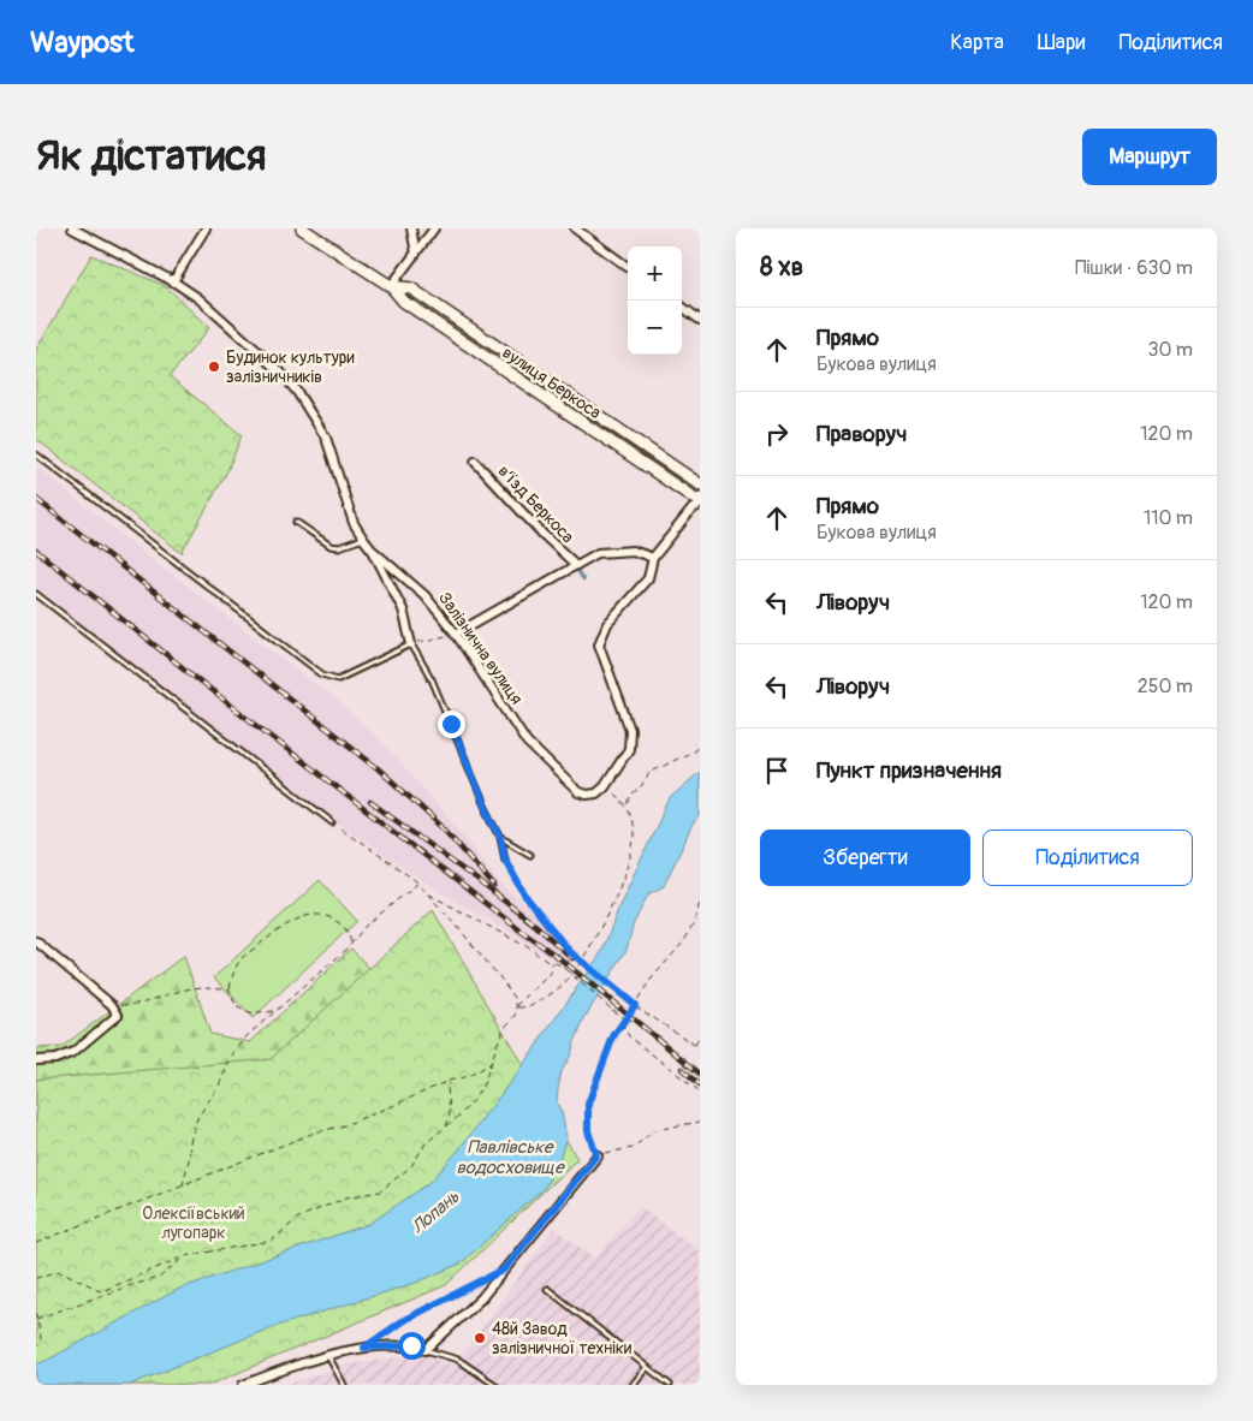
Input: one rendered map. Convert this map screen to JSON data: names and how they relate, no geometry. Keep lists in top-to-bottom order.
{
  "streets": {
    "street": ["вулиця Беркоса", "в’їзд Беркоса", "Залізнична вулиця"]
  },
  "water": ["Павлівське водосховище", "Лопань"],
  "parks": ["Олексіївський лугопарк"],
  "places": ["Будинок культури залізничників", "48й Завод залізничної техніки"],
  "page": {
    "header": "Waypost",
    "nav": ["Карта", "Шари", "Поділитися"],
    "buttons": [
      "Маршрут",
      ["Зберегти", "Поділитися"]
    ],
    "title": "Як дістатися",
    "heading": ["8 хв", "Пішки · 630 m"],
    "map_buttons": ["+", "−"],
    "list": [
      ["Прямо", "Букова вулиця", "30 m"],
      ["Праворуч", "120 m"],
      ["Прямо", "Букова вулиця", "110 m"],
      ["Ліворуч", "120 m"],
      ["Ліворуч", "250 m"],
      "Пункт призначення"
    ]
  }
}
